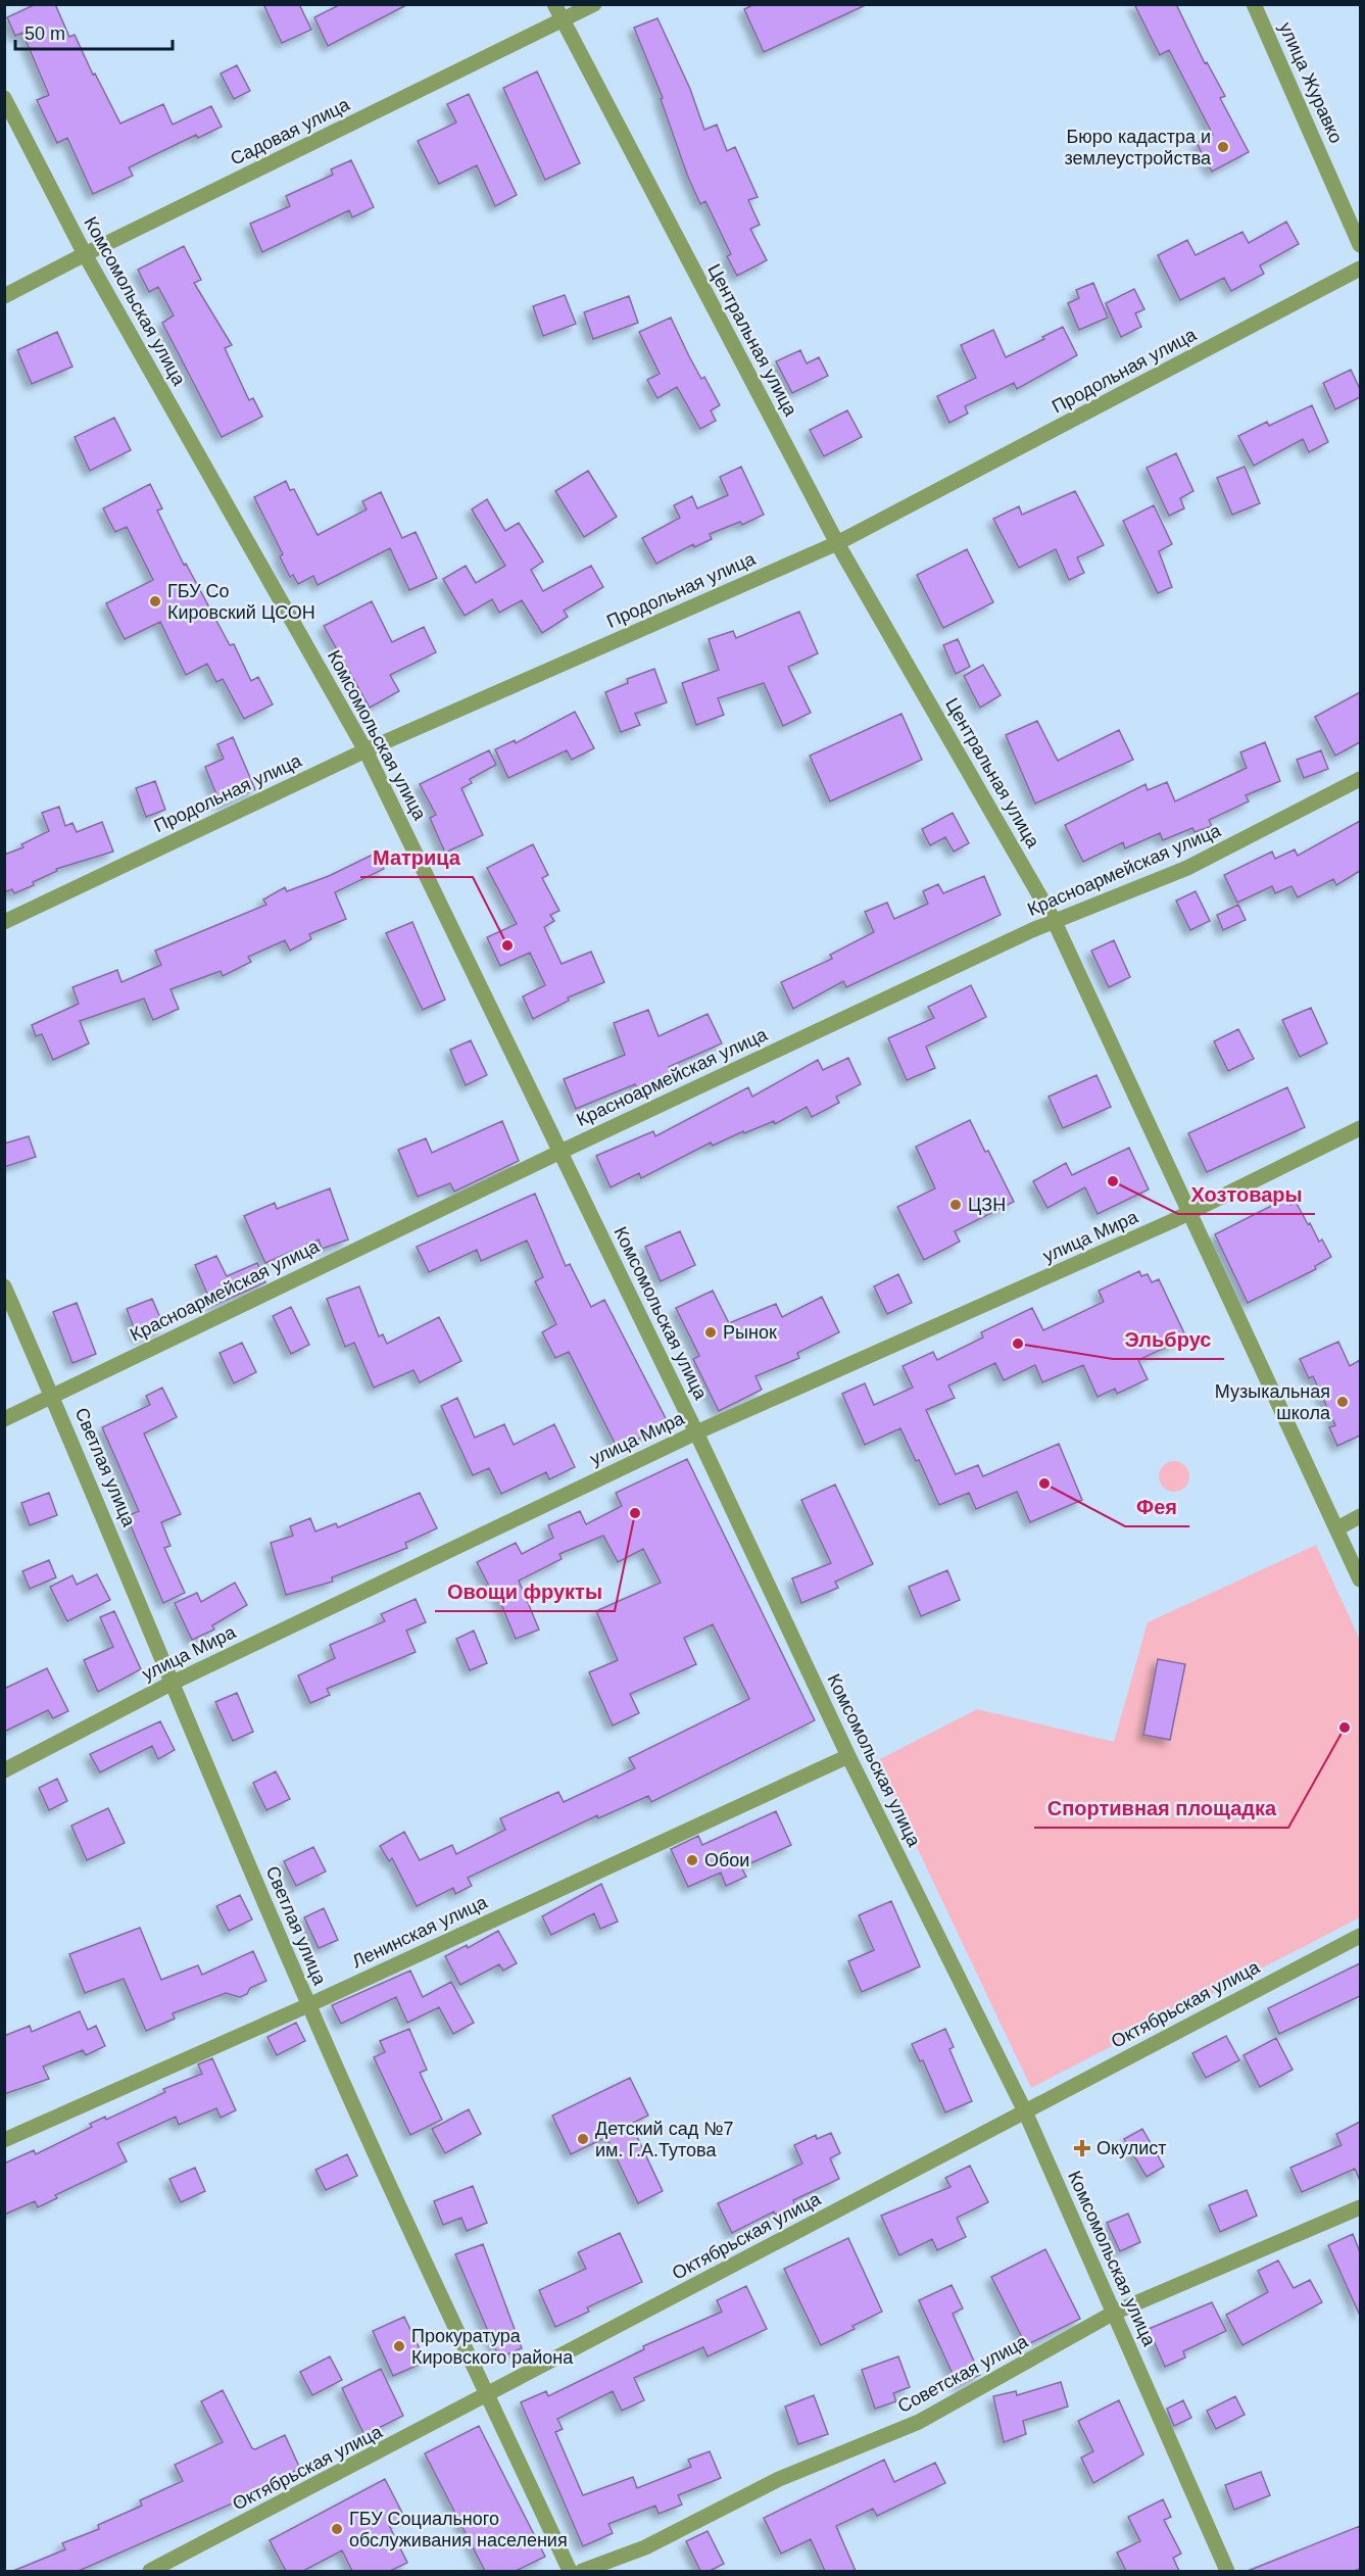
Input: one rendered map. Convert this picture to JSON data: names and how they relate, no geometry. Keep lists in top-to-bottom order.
{
  "streets": {
    "street": [
      "улица Журавко",
      "Садовая улица",
      "Комсомольская улица",
      "Центральная улица",
      "Продольная улица",
      "Красноармейская улица",
      "улица Мира",
      "Светлая улица",
      "Ленинская улица",
      "Октябрьская улица",
      "Советская улица"
    ]
  },
  "crossings": [
    ["Садовая улица", "Комсомольская улица"],
    ["Садовая улица", "Центральная улица"],
    ["Комсомольская улица", "Продольная улица"],
    ["Комсомольская улица", "Красноармейская улица"],
    ["Комсомольская улица", "улица Мира"],
    ["Комсомольская улица", "Ленинская улица"],
    ["Комсомольская улица", "Октябрьская улица"],
    ["Комсомольская улица", "Советская улица"],
    ["Центральная улица", "Продольная улица"],
    ["Центральная улица", "Красноармейская улица"],
    ["Центральная улица", "улица Мира"],
    ["Красноармейская улица", "Светлая улица"],
    ["улица Мира", "Светлая улица"],
    ["Светлая улица", "Ленинская улица"],
    ["Светлая улица", "Октябрьская улица"]
  ],
  "places": {
    "other": [
      "Бюро кадастра и землеустройства",
      "ГБУ Со Кировский ЦСОН",
      "Матрица",
      "Хозтовары",
      "ЦЗН",
      "Рынок",
      "Эльбрус",
      "Музыкальная школа",
      "Фея",
      "Овощи фрукты",
      "Cпортивная площадка",
      "Обои",
      "Детский сад №7 им. Г.А.Тутова",
      "Прокуратура Кировского района",
      "ГБУ Социального обслуживания населения"
    ],
    "health": ["Окулист"]
  },
  "scale_bar": "50 m"
}
